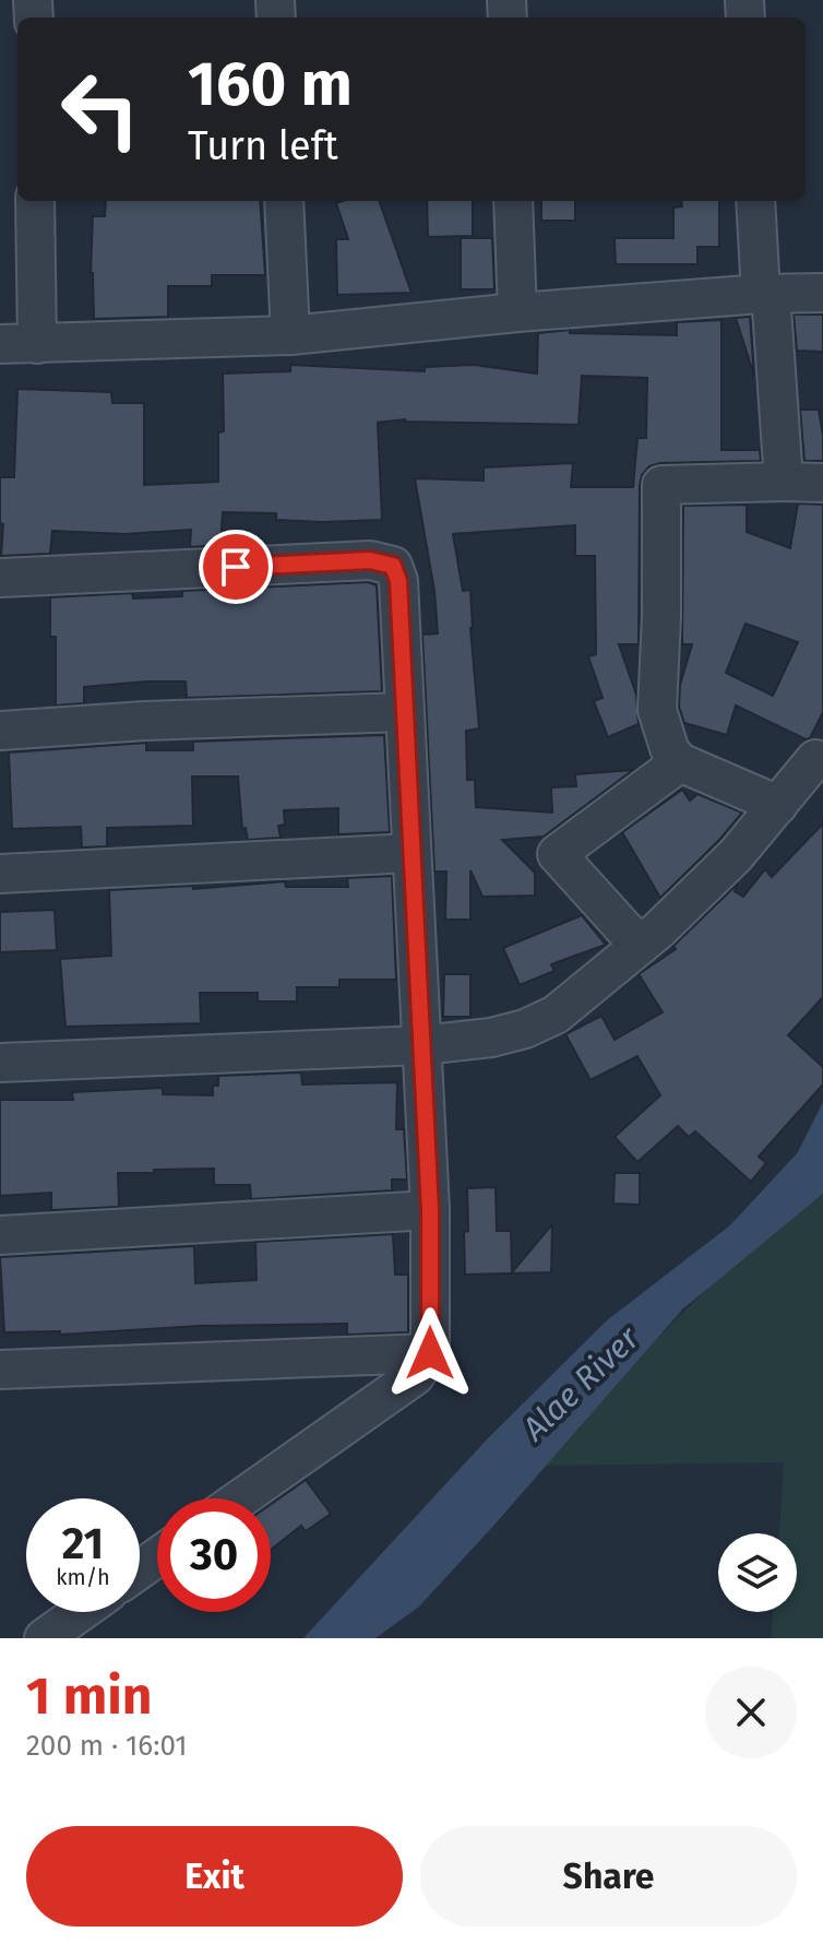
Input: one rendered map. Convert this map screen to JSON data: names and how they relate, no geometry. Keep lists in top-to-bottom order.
{
  "water": ["Alae River"],
  "page": {
    "turn": ["160 m", "Turn left"],
    "speed": "21 km/h",
    "limit": "30",
    "heading": ["1 min", "200 m · 16:01"],
    "buttons": ["Exit", "Share"]
  }
}
